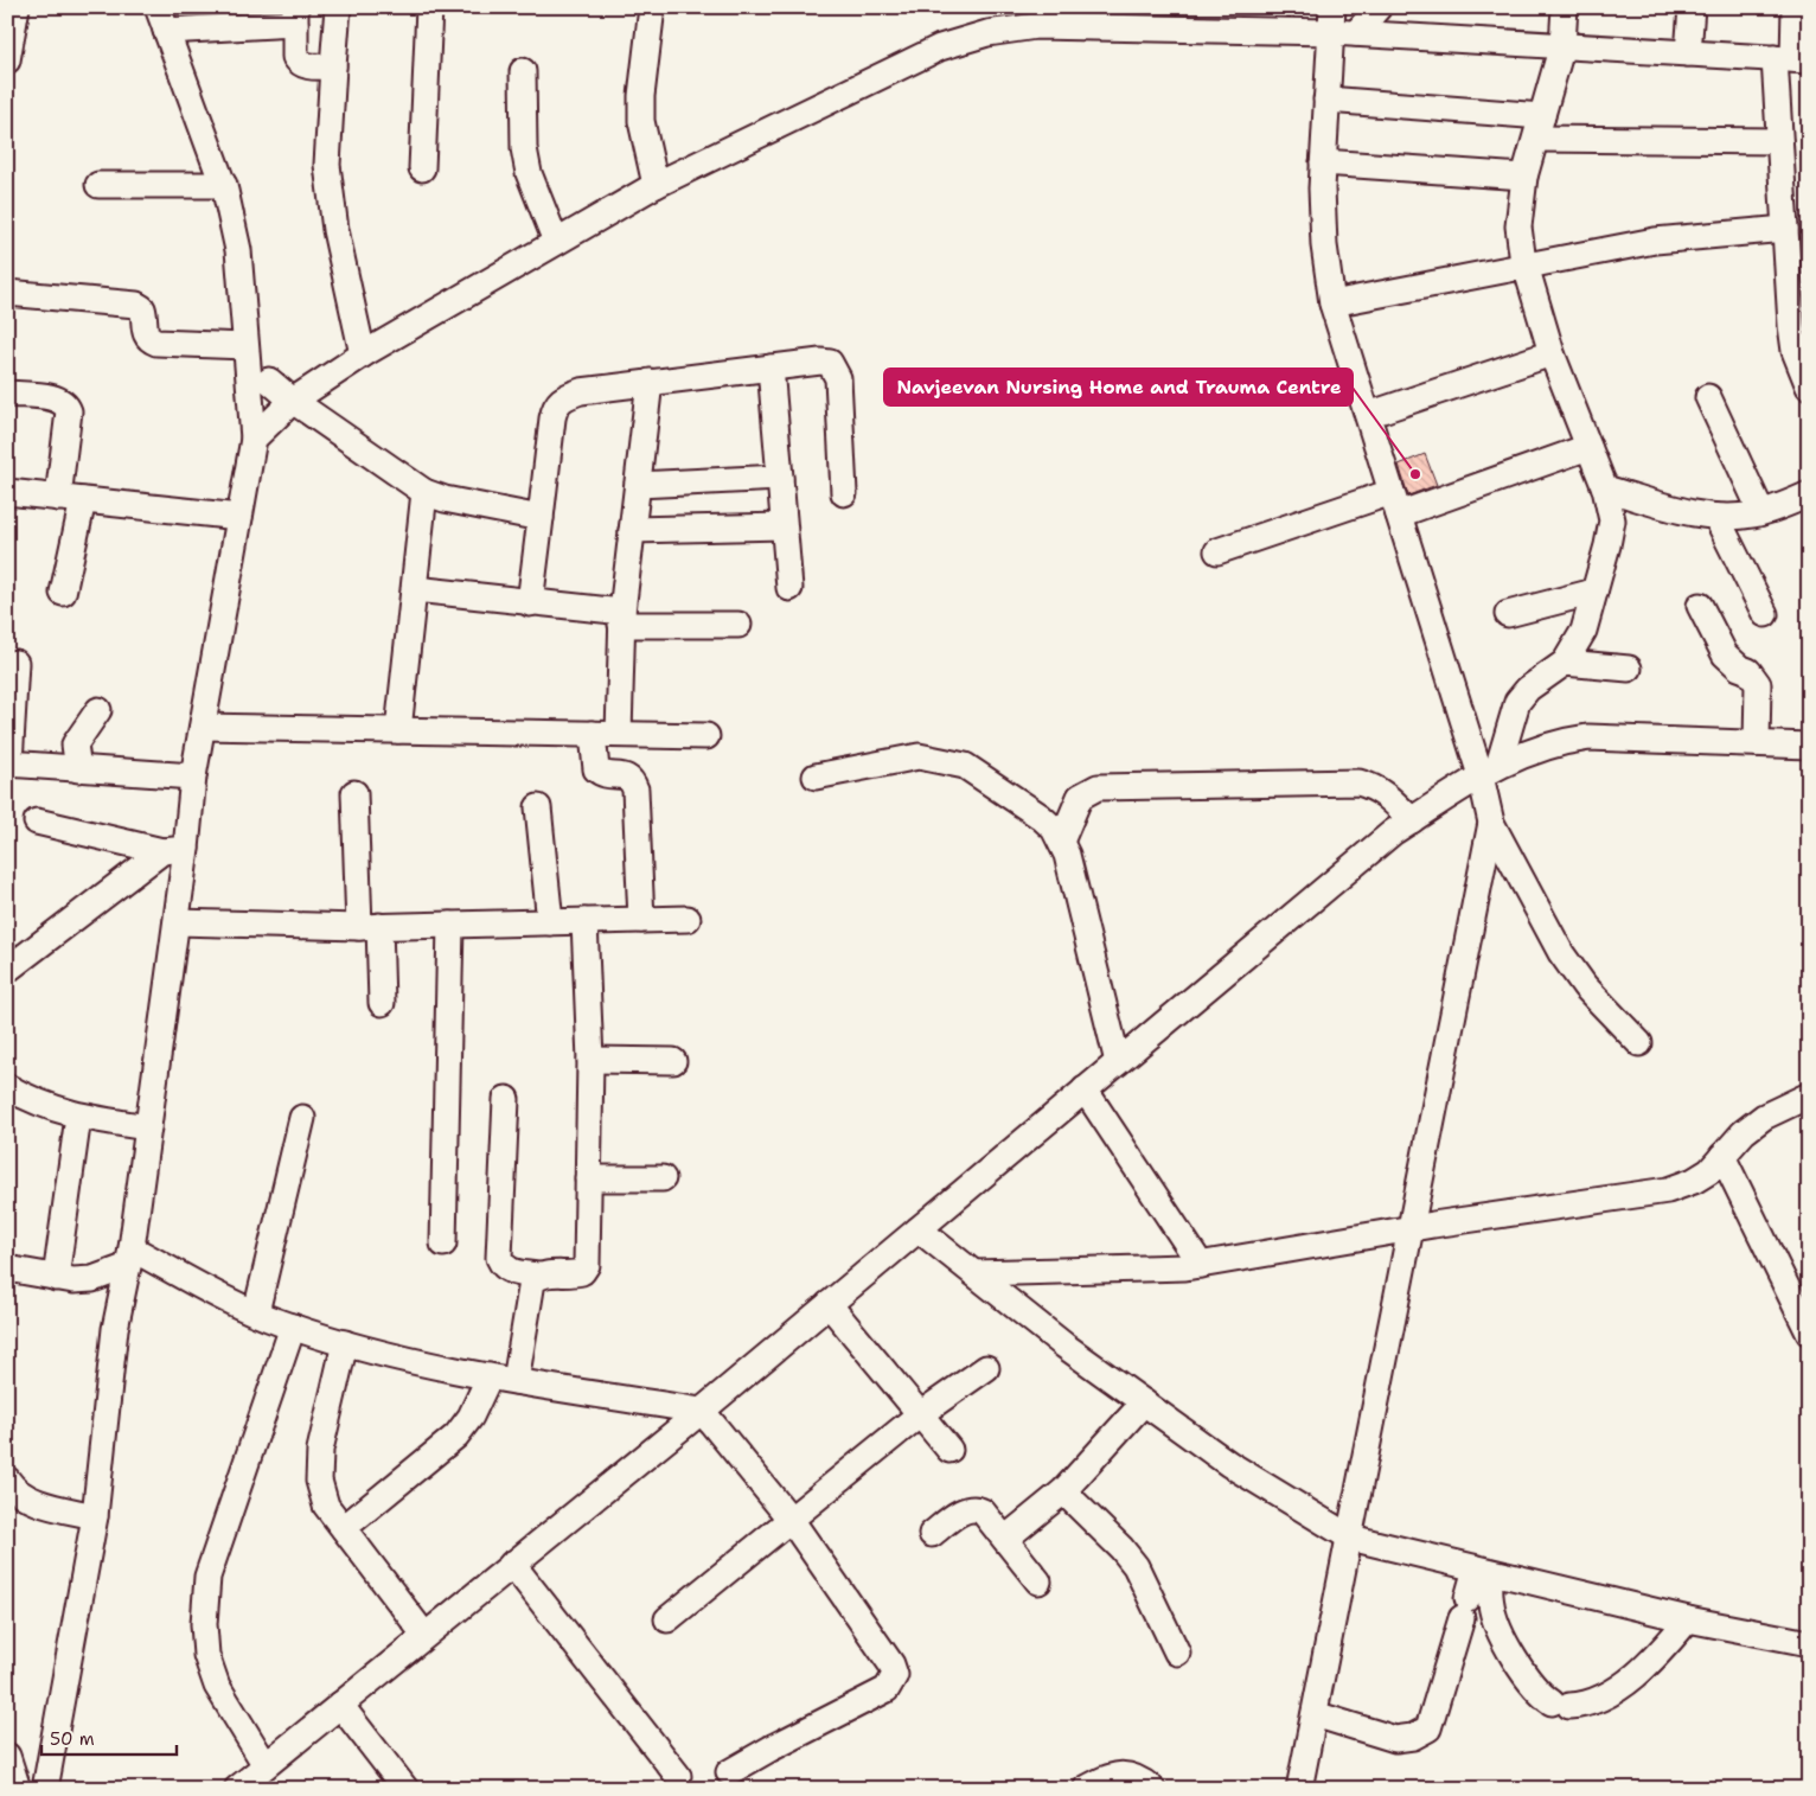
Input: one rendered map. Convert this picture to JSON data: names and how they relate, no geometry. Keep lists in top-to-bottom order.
{
  "places": ["Navjeevan Nursing Home and Trauma Centre"],
  "scale_bar": "50 m"
}
